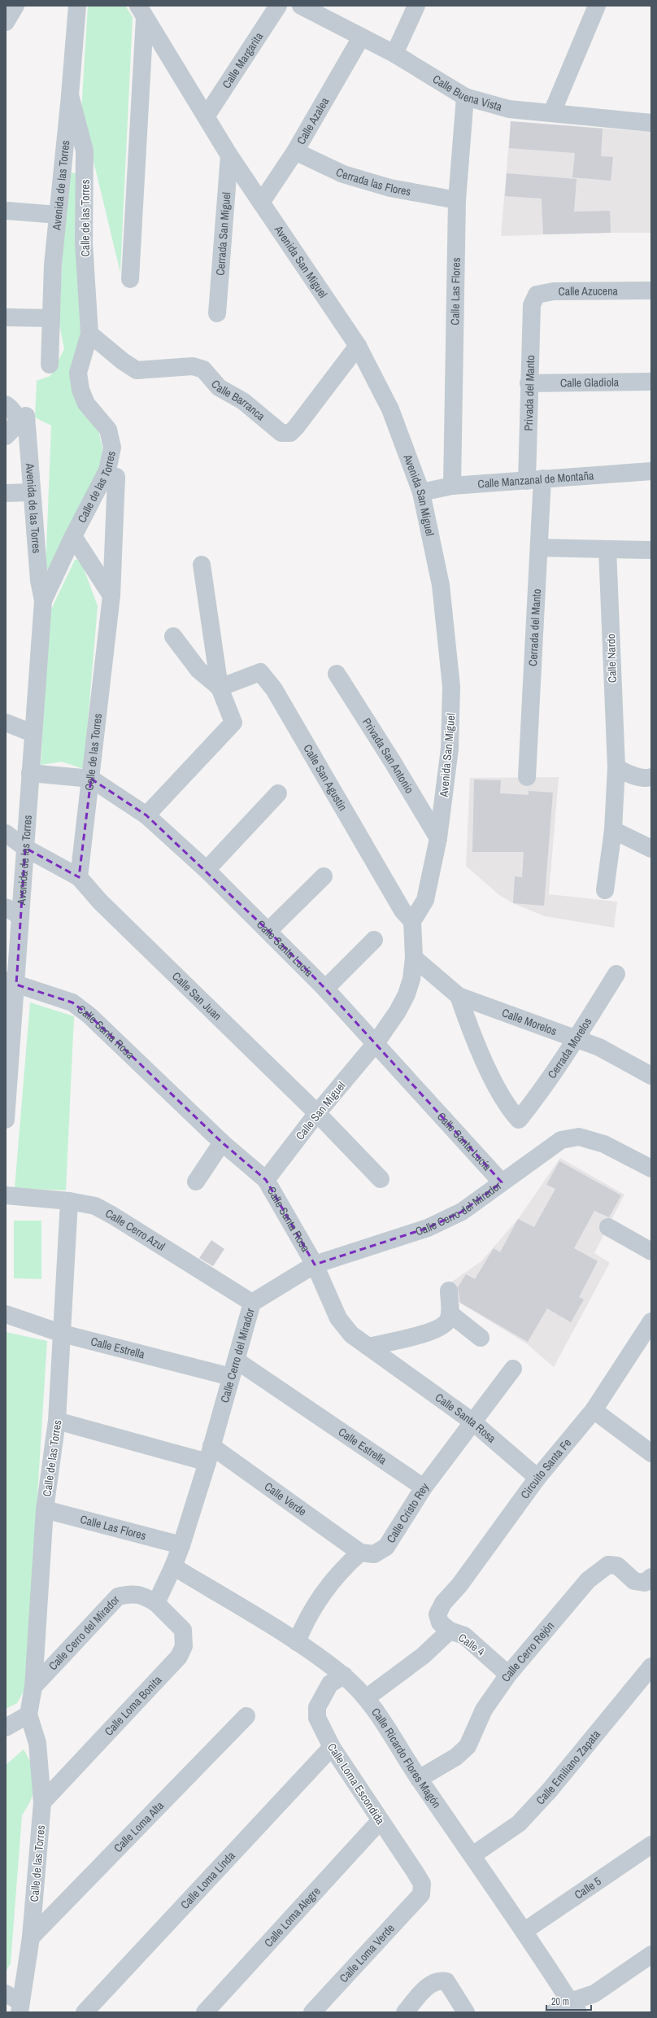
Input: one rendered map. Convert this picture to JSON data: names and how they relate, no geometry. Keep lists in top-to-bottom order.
{
  "streets": {
    "street": [
      "Calle Margarita",
      "Calle Buena Vista",
      "Calle Azalea",
      "Cerrada las Flores",
      "Avenida de las Torres",
      "Calle de las Torres",
      "Cerrada San Miguel",
      "Avenida San Miguel",
      "Calle Las Flores",
      "Calle Azucena",
      "Calle Gladiola",
      "Privada del Manto",
      "Calle Barranca",
      "Calle Manzanal de Montaña",
      "Cerrada del Manto",
      "Calle Nardo",
      "Privada San Antonio",
      "Calle San Agustín",
      "Calle Santa Lucía",
      "Calle San Juan",
      "Calle Morelos",
      "Calle Santa Rosa",
      "Cerrada Morelos",
      "Calle San Miguel",
      "Calle Cerro del Mirador",
      "Calle Cerro Azul",
      "Calle Estrella",
      "Circuito Santa Fe",
      "Calle Verde",
      "Calle Cristo Rey",
      "Calle 4",
      "Calle Cerro Rejón",
      "Calle Loma Bonita",
      "Calle Ricardo Flores Magón",
      "Calle Emiliano Zapata",
      "Calle Loma Escondida",
      "Calle Loma Alta",
      "Calle Loma Linda",
      "Calle 5",
      "Calle Loma Alegre",
      "Calle Loma Verde"
    ]
  },
  "crossings": [
    ["Calle Margarita", "Avenida San Miguel"],
    ["Calle Buena Vista", "Calle Azalea"],
    ["Calle Buena Vista", "Calle Las Flores"],
    ["Calle Azalea", "Cerrada las Flores"],
    ["Calle Azalea", "Avenida San Miguel"],
    ["Cerrada las Flores", "Calle Las Flores"],
    ["Avenida de las Torres", "Calle de las Torres"],
    ["Avenida de las Torres", "Calle Santa Lucía"],
    ["Avenida de las Torres", "Calle Santa Rosa"],
    ["Calle de las Torres", "Calle Las Flores"],
    ["Calle de las Torres", "Calle Barranca"],
    ["Calle de las Torres", "Calle Santa Lucía"],
    ["Calle de las Torres", "Calle San Juan"],
    ["Calle de las Torres", "Calle Cerro del Mirador"],
    ["Calle de las Torres", "Calle Cerro Azul"],
    ["Calle de las Torres", "Calle Estrella"],
    ["Calle de las Torres", "Calle Verde"],
    ["Calle de las Torres", "Calle Loma Bonita"],
    ["Calle de las Torres", "Calle Loma Alta"],
    ["Cerrada San Miguel", "Avenida San Miguel"],
    ["Avenida San Miguel", "Calle Barranca"],
    ["Avenida San Miguel", "Calle Manzanal de Montaña"],
    ["Avenida San Miguel", "Privada San Antonio"],
    ["Avenida San Miguel", "Calle San Agustín"],
    ["Calle Las Flores", "Calle Manzanal de Montaña"],
    ["Calle Las Flores", "Calle Cerro del Mirador"],
    ["Calle Azucena", "Privada del Manto"],
    ["Calle Gladiola", "Privada del Manto"],
    ["Privada del Manto", "Calle Manzanal de Montaña"],
    ["Privada del Manto", "Cerrada del Manto"],
    ["Calle Manzanal de Montaña", "Cerrada del Manto"],
    ["Calle Santa Lucía", "Calle San Miguel"],
    ["Calle Santa Lucía", "Calle Cerro del Mirador"],
    ["Calle San Juan", "Calle San Miguel"],
    ["Calle Morelos", "Cerrada Morelos"],
    ["Calle Santa Rosa", "Calle San Miguel"],
    ["Calle Santa Rosa", "Calle Cerro del Mirador"],
    ["Calle Santa Rosa", "Circuito Santa Fe"],
    ["Calle Santa Rosa", "Calle Cristo Rey"],
    ["Calle Cerro del Mirador", "Calle Cerro Azul"],
    ["Calle Cerro del Mirador", "Calle Estrella"],
    ["Calle Cerro del Mirador", "Calle Verde"],
    ["Calle Cerro del Mirador", "Calle Loma Bonita"],
    ["Calle Cerro del Mirador", "Calle Ricardo Flores Magón"],
    ["Calle Estrella", "Calle Cristo Rey"],
    ["Circuito Santa Fe", "Calle 4"],
    ["Calle Verde", "Calle Cristo Rey"],
    ["Calle 4", "Calle Cerro Rejón"],
    ["Calle Cerro Rejón", "Calle Ricardo Flores Magón"],
    ["Calle Ricardo Flores Magón", "Calle Emiliano Zapata"],
    ["Calle Ricardo Flores Magón", "Calle Loma Escondida"],
    ["Calle Ricardo Flores Magón", "Calle 5"],
    ["Calle Loma Escondida", "Calle Loma Linda"],
    ["Calle Loma Escondida", "Calle Loma Alegre"],
    ["Calle Loma Escondida", "Calle Loma Verde"]
  ],
  "scale_bar": "20 m"
}
